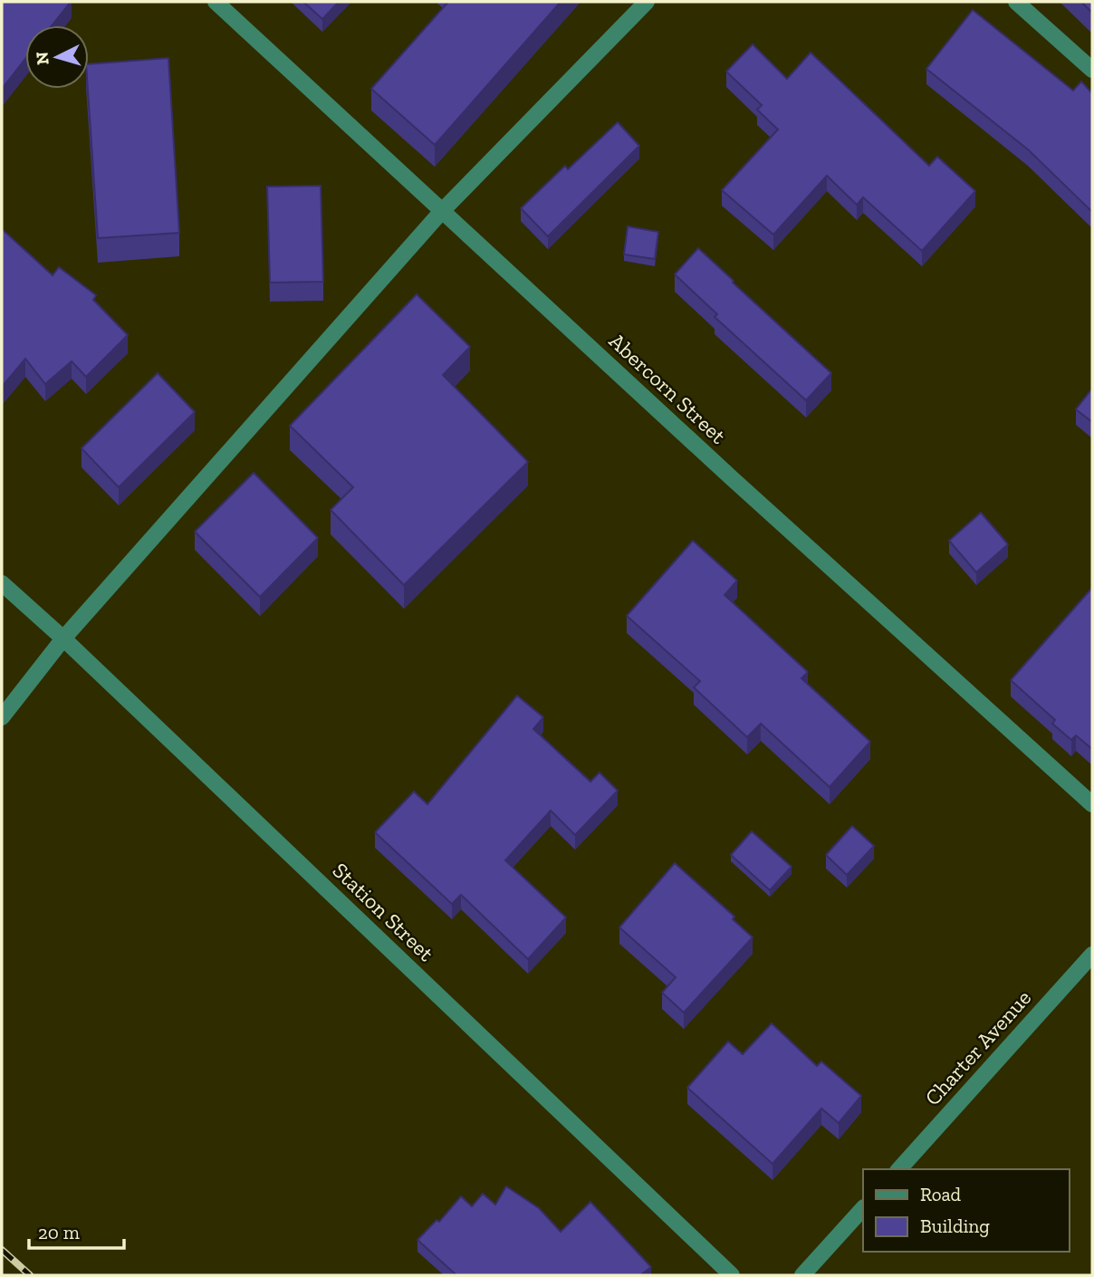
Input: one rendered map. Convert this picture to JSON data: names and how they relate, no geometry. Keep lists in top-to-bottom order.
{
  "streets": {
    "street": ["Abercorn Street", "Station Street", "Charter Avenue"]
  },
  "legend": ["Road", "Building"],
  "scale_bar": "20 m",
  "north": "left"
}
